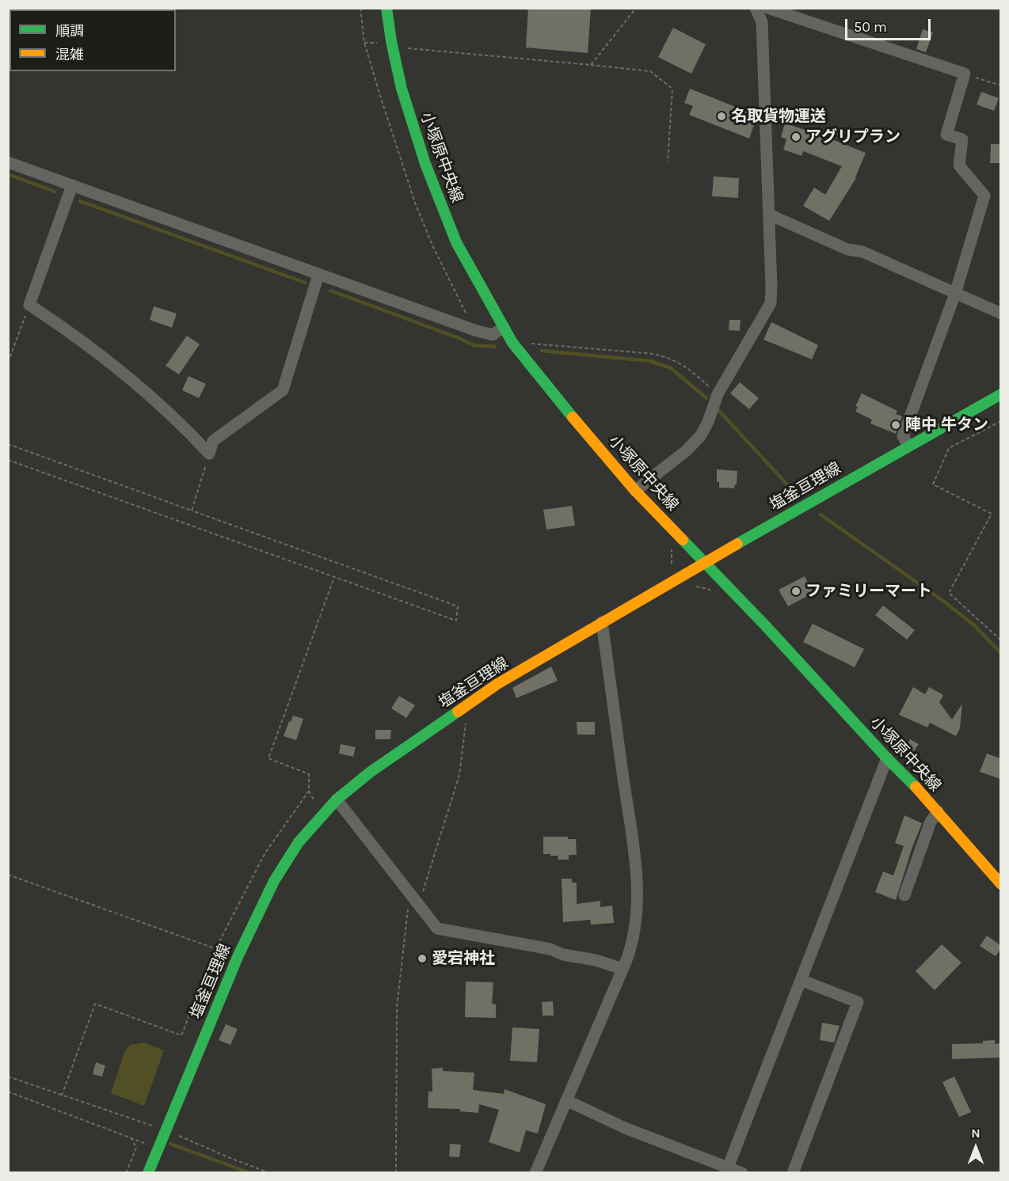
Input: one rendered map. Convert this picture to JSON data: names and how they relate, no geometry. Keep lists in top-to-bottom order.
{
  "streets": {
    "main road": ["小塚原中央線", "塩釜亘理線"]
  },
  "crossings": [
    ["小塚原中央線", "塩釜亘理線"]
  ],
  "places": [
    "名取貨物運送",
    "アグリプラン",
    "陣中 牛タン",
    "ファミリーマート",
    "愛宕神社"
  ],
  "legend": ["順調", "混雑"],
  "scale_bar": "50 m",
  "north": "top"
}
